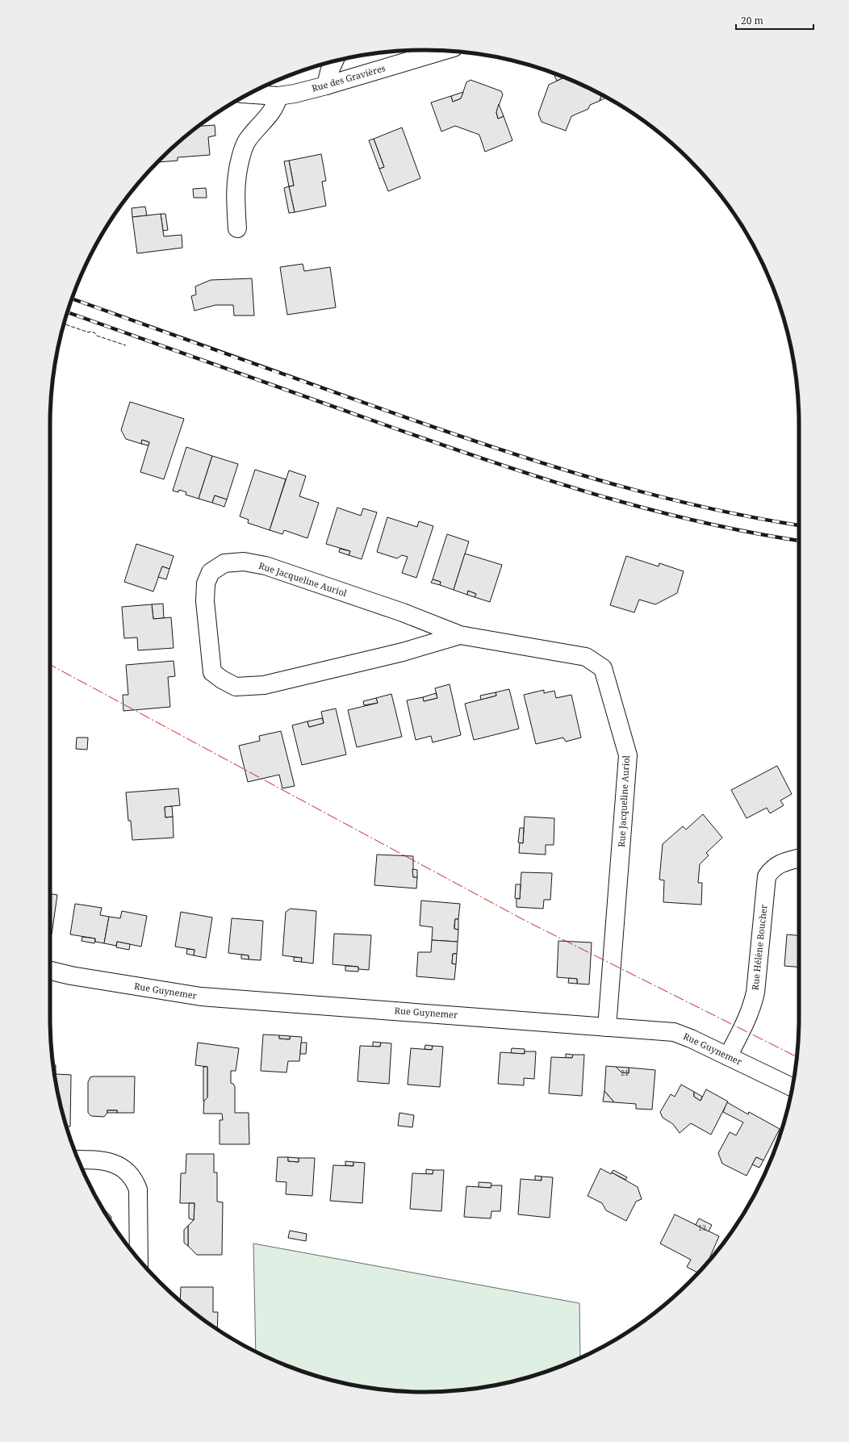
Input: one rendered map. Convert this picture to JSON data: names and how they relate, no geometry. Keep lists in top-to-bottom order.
{
  "streets": {
    "street": [
      "Rue des Gravières",
      "Rue Jacqueline Auriol",
      "Rue Hélène Boucher",
      "Rue Guynemer"
    ]
  },
  "crossings": [
    ["Rue Jacqueline Auriol", "Rue Guynemer"],
    ["Rue Hélène Boucher", "Rue Guynemer"]
  ],
  "house_numbers": ["21", "13"],
  "scale_bar": "20 m"
}
